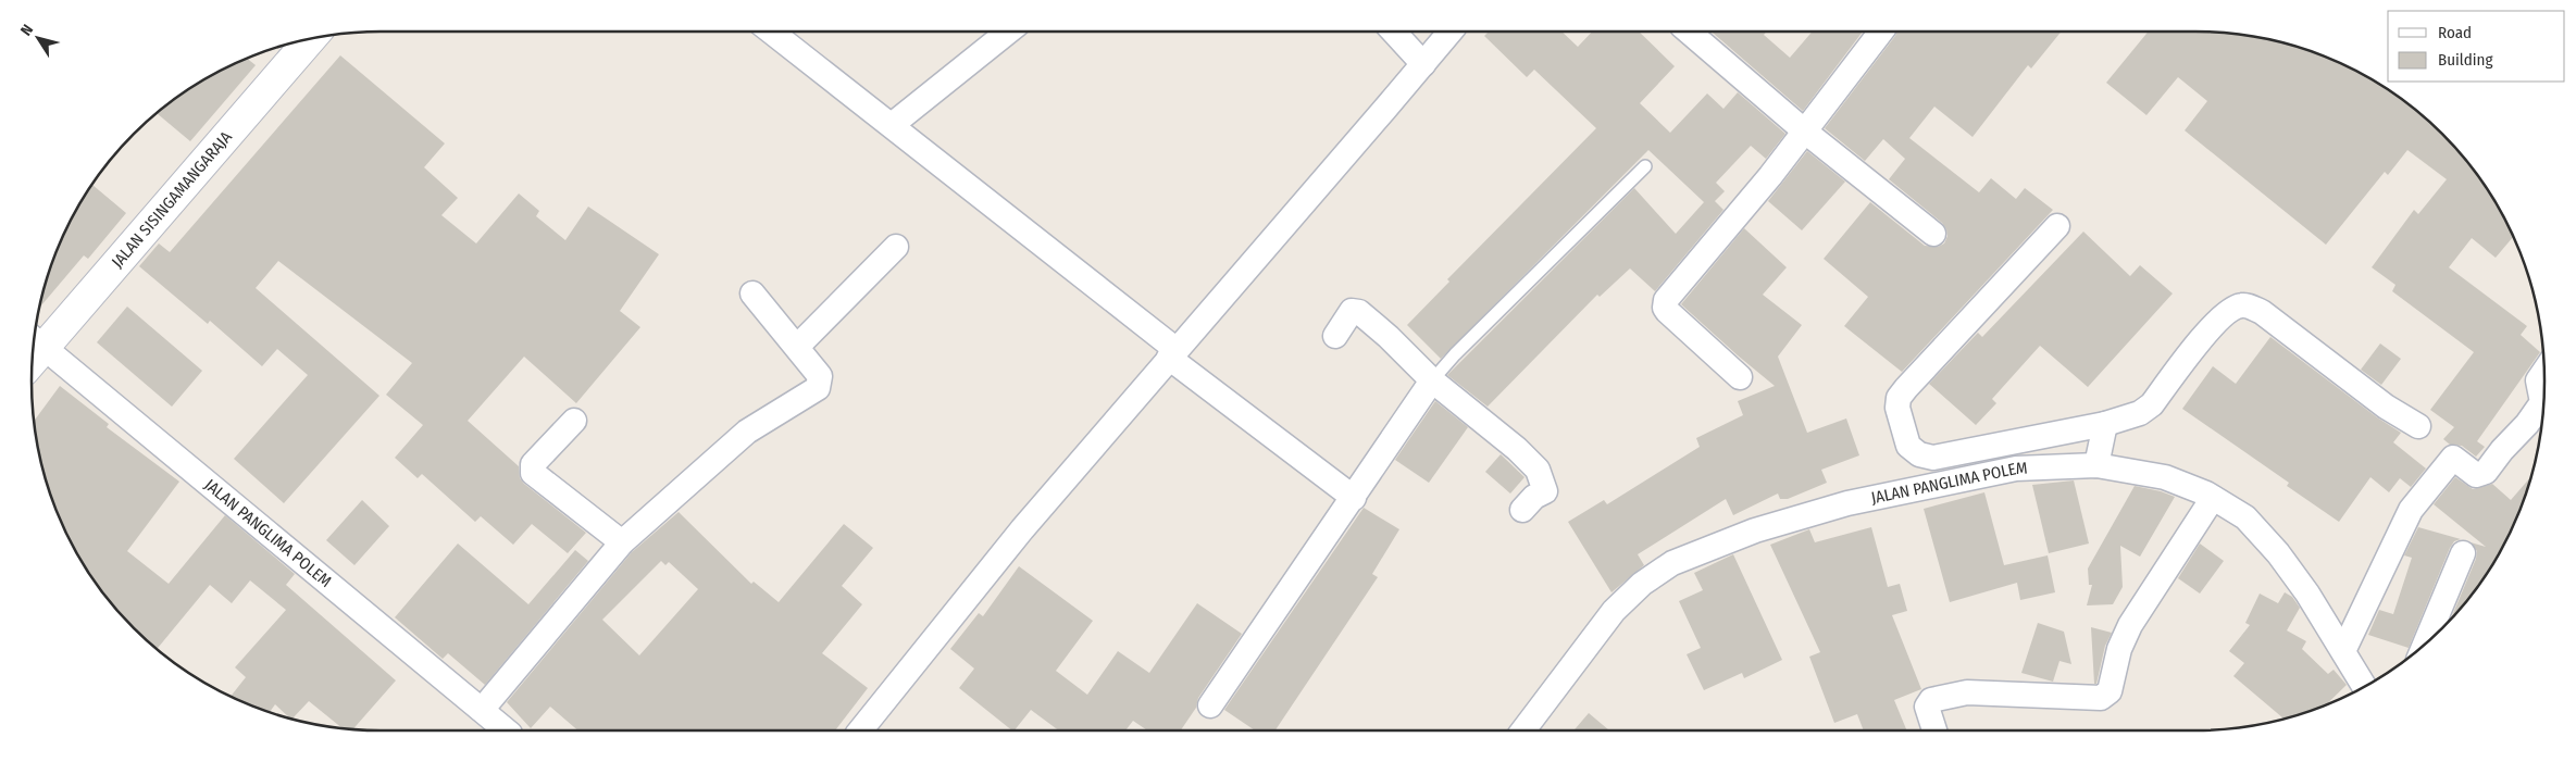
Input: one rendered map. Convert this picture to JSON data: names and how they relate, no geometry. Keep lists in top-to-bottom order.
{
  "streets": {
    "street": ["JALAN SISINGAMANGARAJA", "JALAN PANGLIMA POLEM"]
  },
  "crossings": [
    ["JALAN SISINGAMANGARAJA", "JALAN PANGLIMA POLEM"]
  ],
  "legend": ["Road", "Building"],
  "north": "top left"
}
